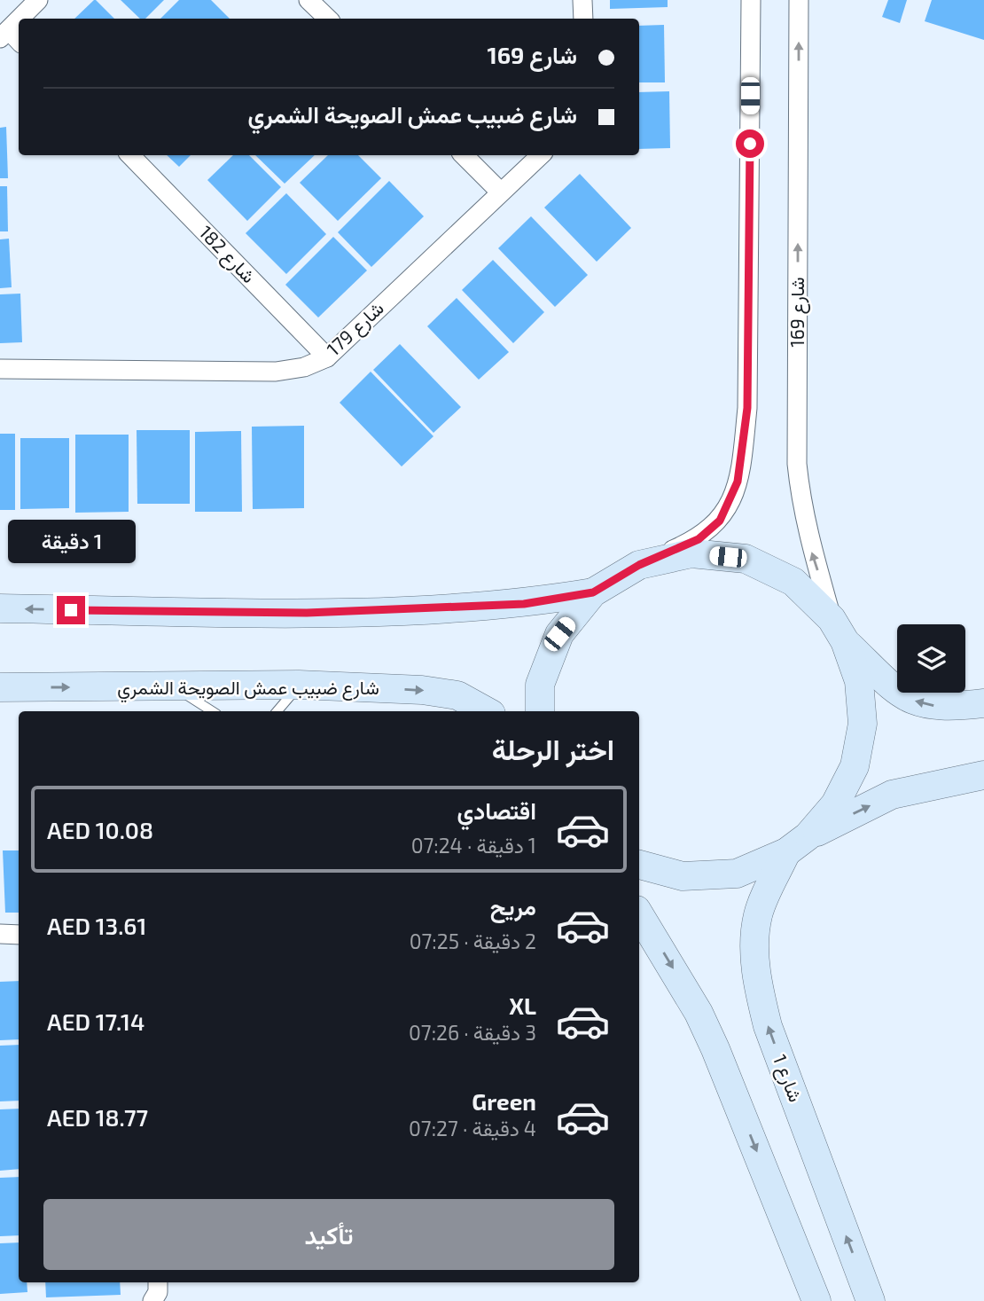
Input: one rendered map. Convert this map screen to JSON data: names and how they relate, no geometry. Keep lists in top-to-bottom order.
{
  "streets": {
    "street": [
      "شارع 182",
      "شارع 169",
      "شارع 179",
      "شارع ضبيب عمش الصويحة الشمري",
      "شارع 1"
    ]
  },
  "crossings": [
    ["شارع 182", "شارع 179"]
  ],
  "page": {
    "banner": ["شارع 169", "شارع ضبيب عمش الصويحة الشمري"],
    "bubble": "1 دقيقة",
    "heading": "اختر الرحلة",
    "list": [
      {
        "name": "اقتصادي",
        "note": "1 دقيقة · 07:24",
        "value": "AED 10.08"
      },
      {
        "name": "مريح",
        "note": "2 دقيقة · 07:25",
        "value": "AED 13.61"
      },
      {
        "name": "XL",
        "note": "3 دقيقة · 07:26",
        "value": "AED 17.14"
      },
      {
        "name": "Green",
        "note": "4 دقيقة · 07:27",
        "value": "AED 18.77"
      }
    ],
    "buttons": "تأكيد"
  }
}
